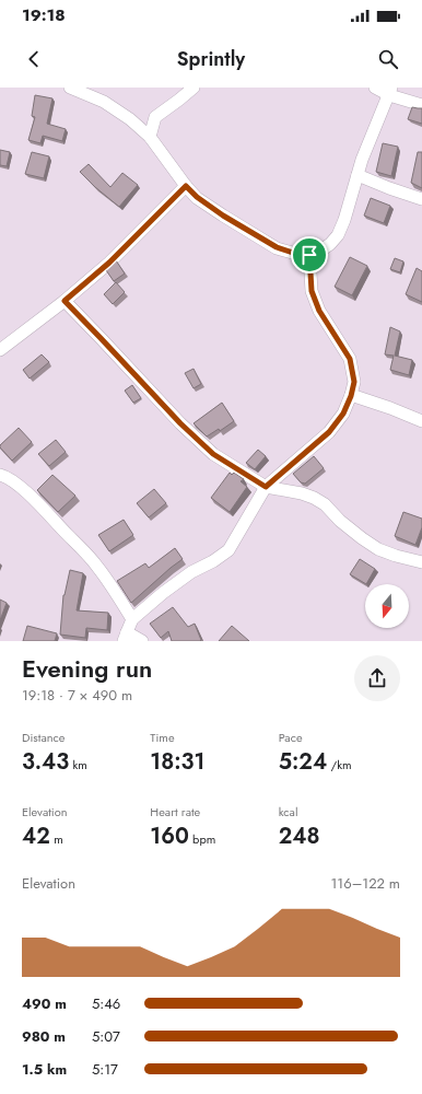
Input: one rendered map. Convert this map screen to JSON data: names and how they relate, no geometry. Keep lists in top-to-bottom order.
{
  "north": "bottom",
  "page": {
    "status": "19:18",
    "header": "Sprintly",
    "heading": ["Evening run", "19:18 · 7 × 490 m"],
    "stats": [
      ["Distance", "3.43 km"],
      ["Time", "18:31"],
      ["Pace", "5:24 /km"],
      ["Elevation", "42 m"],
      ["Heart rate", "160 bpm"],
      ["kcal", "248"]
    ],
    "chart": ["Elevation", "116–122 m"],
    "list": [
      {
        "name": "490 m",
        "note": "5:46"
      },
      {
        "name": "980 m",
        "note": "5:07"
      },
      {
        "name": "1.5 km",
        "note": "5:17"
      }
    ]
  }
}
